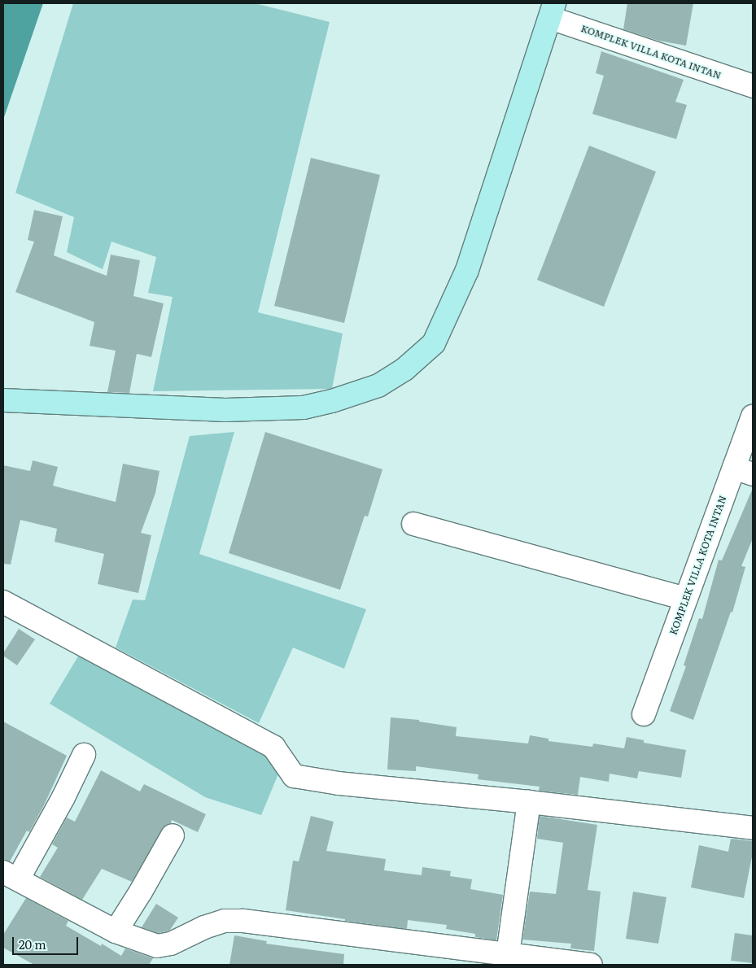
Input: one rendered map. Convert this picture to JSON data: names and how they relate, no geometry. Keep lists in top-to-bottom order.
{
  "streets": {
    "street": ["KOMPLEK VILLA KOTA INTAN"]
  },
  "scale_bar": "20 m"
}
